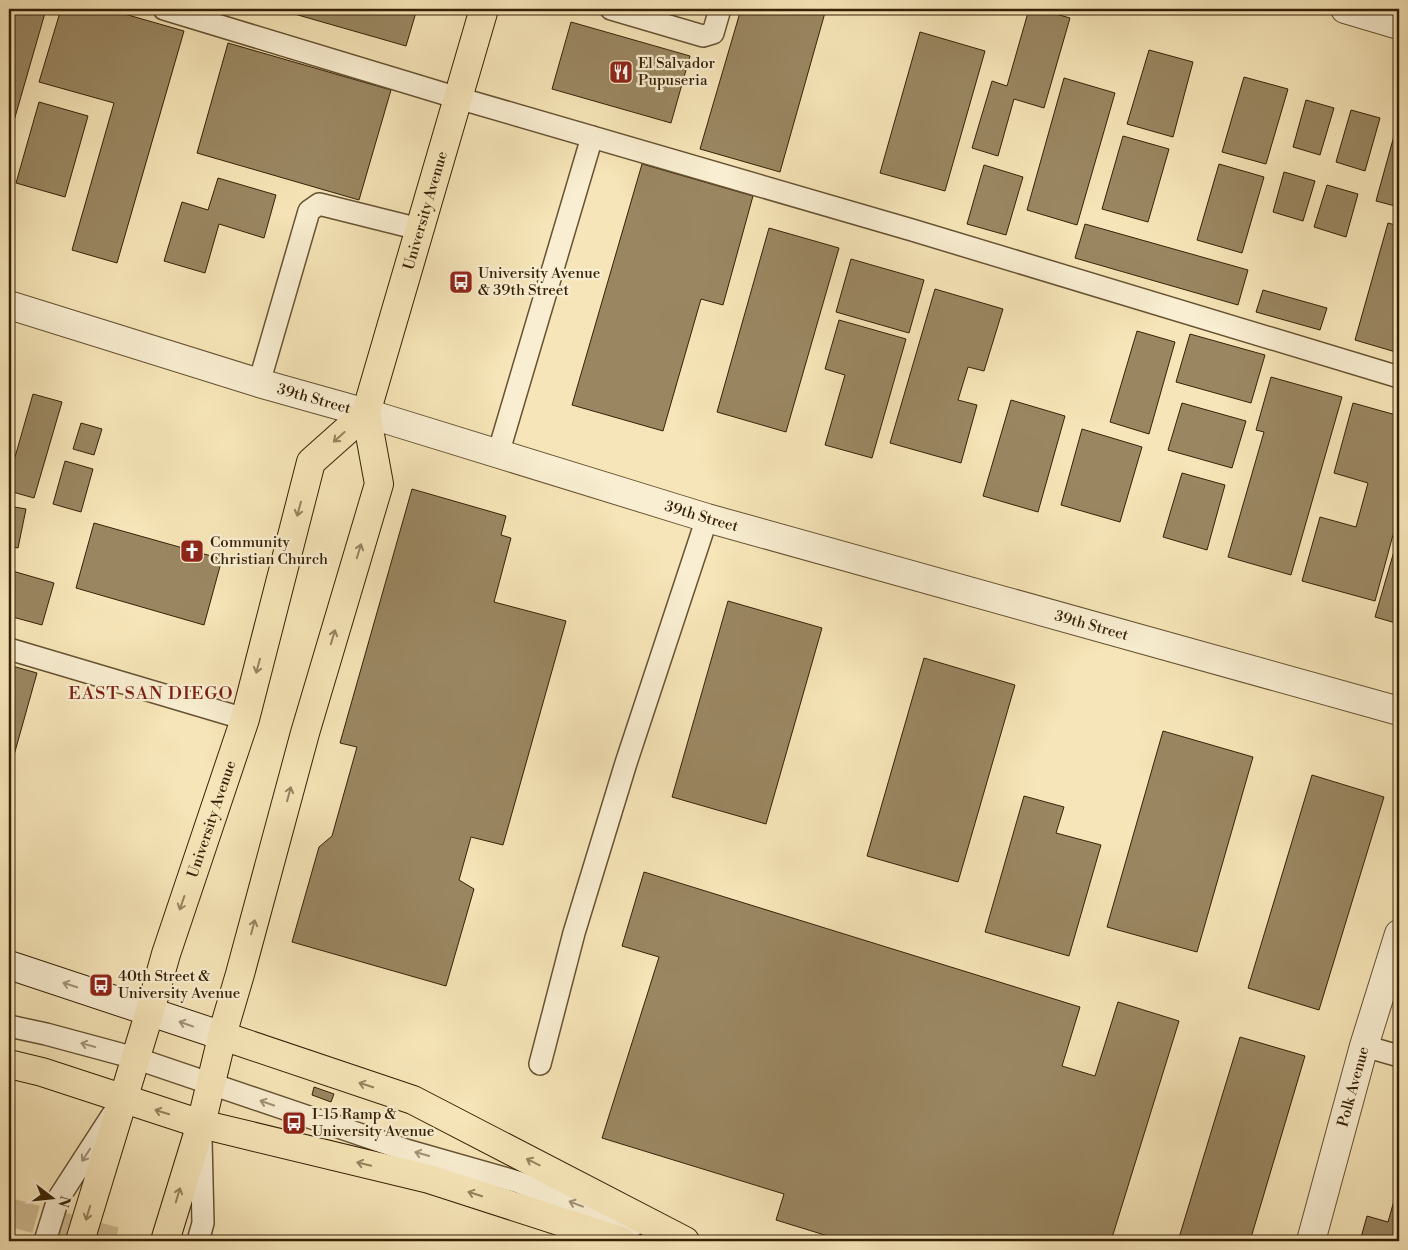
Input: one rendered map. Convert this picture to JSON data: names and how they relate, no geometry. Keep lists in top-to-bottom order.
{
  "streets": {
    "main road": ["University Avenue"],
    "street": ["39th Street", "Polk Avenue"]
  },
  "crossings": [
    ["University Avenue", "39th Street"]
  ],
  "districts": ["EAST SAN DIEGO"],
  "places": {
    "restaurant": ["El Salvador Pupuseria"],
    "bus stop": ["University Avenue & 39th Street", "40th Street & University Avenue", "I-15 Ramp & University Avenue"],
    "church": ["Community Christian Church"]
  },
  "north": "right"
}
